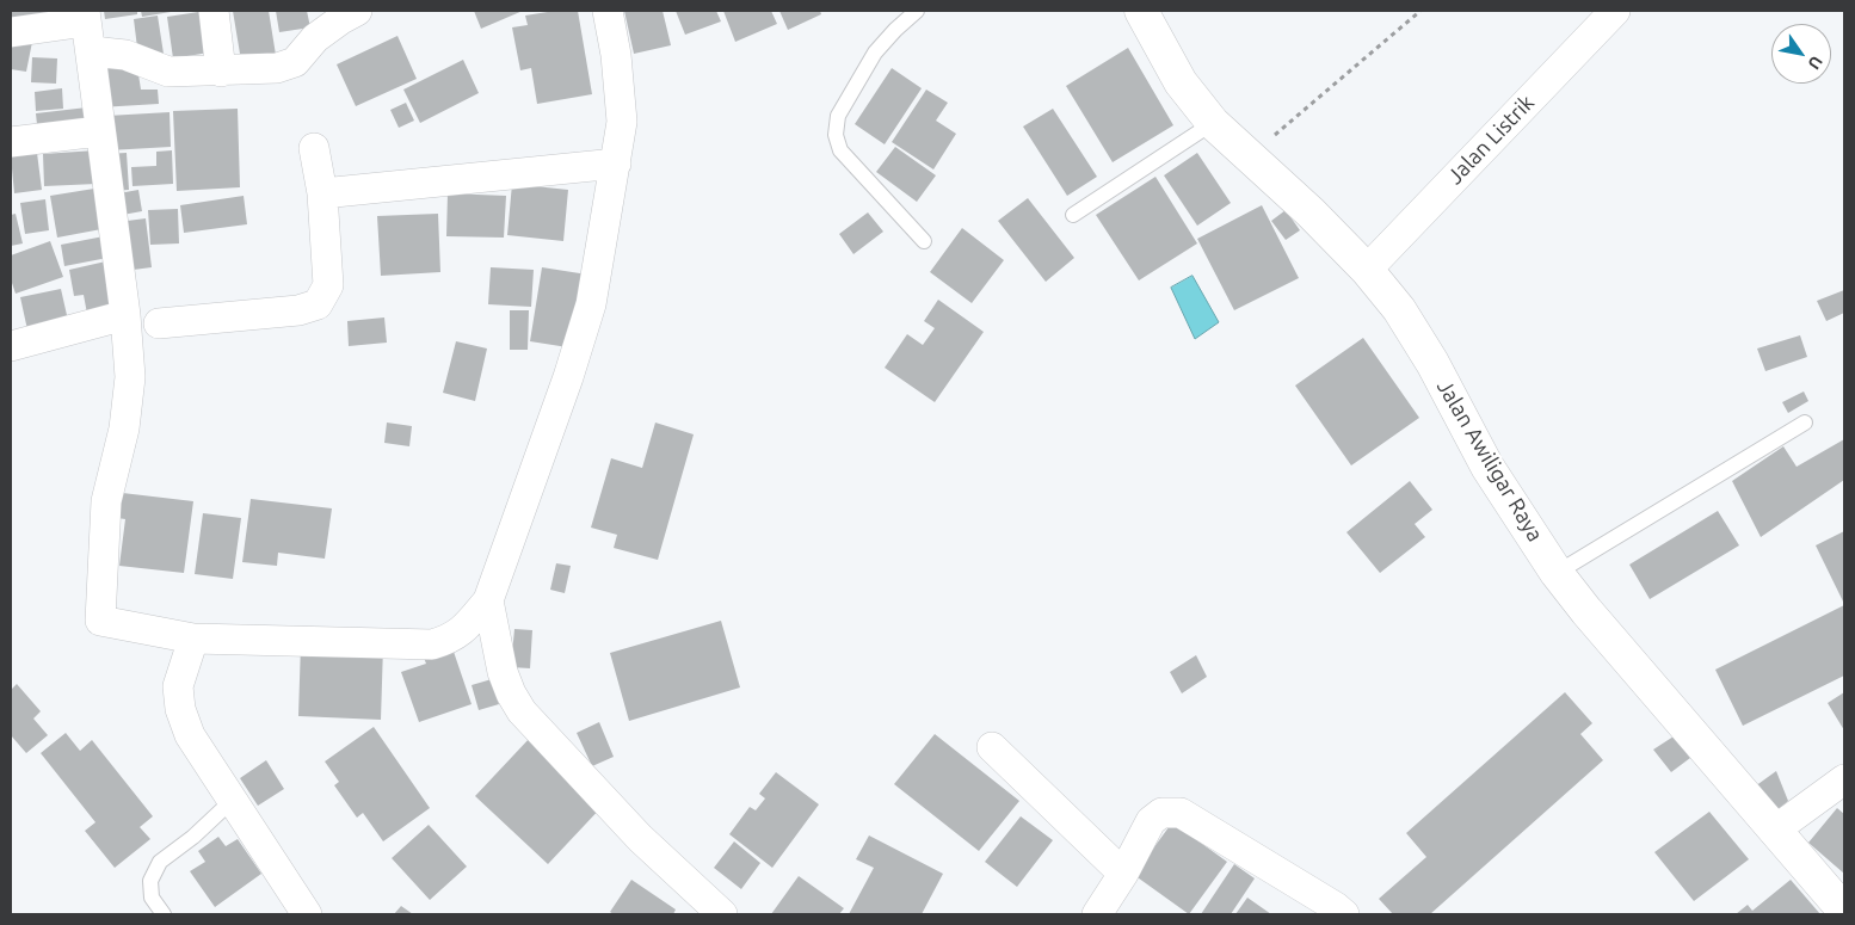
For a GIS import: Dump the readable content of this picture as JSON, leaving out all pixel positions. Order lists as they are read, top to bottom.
{
  "streets": {
    "street": ["Jalan Listrik", "Jalan Awiligar Raya"]
  },
  "crossings": [
    ["Jalan Listrik", "Jalan Awiligar Raya"]
  ],
  "north": "bottom right"
}
